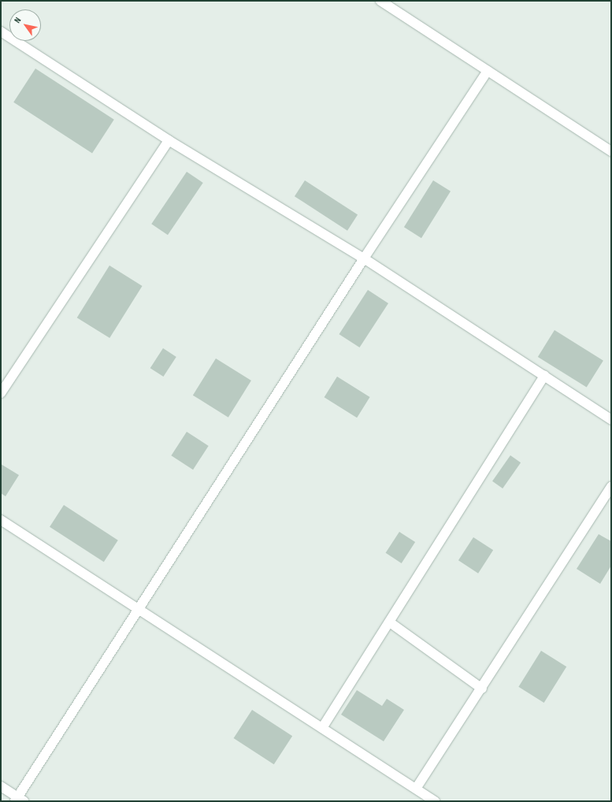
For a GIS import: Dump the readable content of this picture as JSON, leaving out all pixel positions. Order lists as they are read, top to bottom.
{
  "north": "top left"
}
